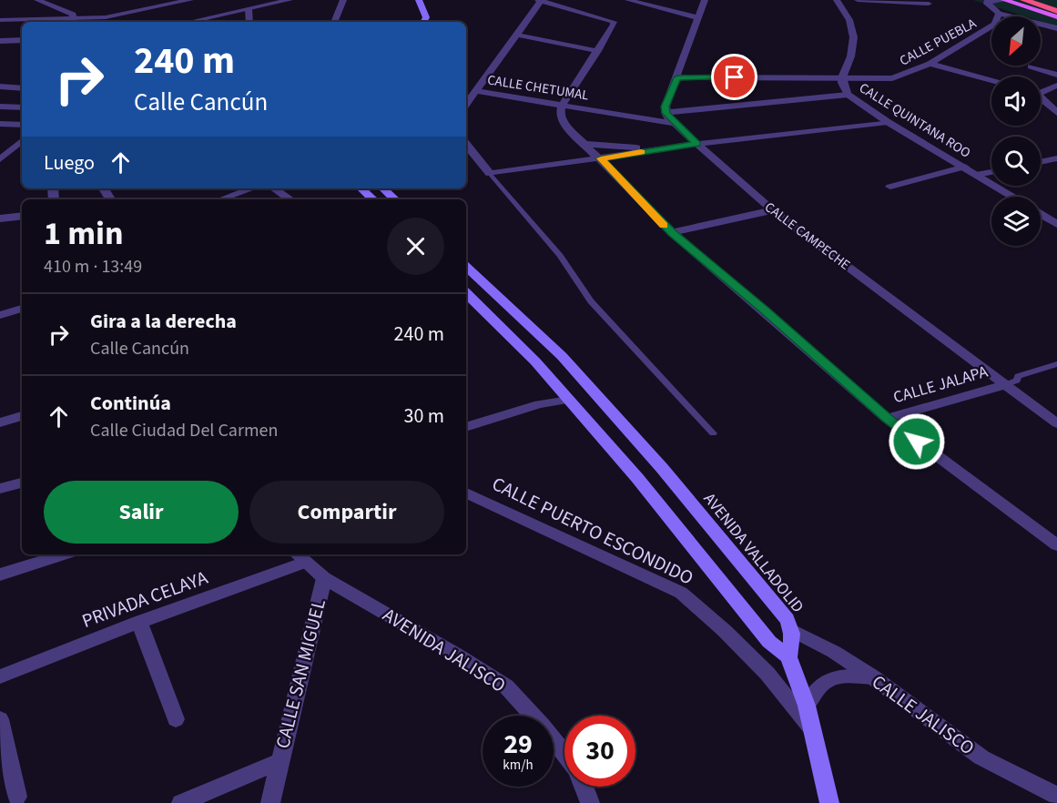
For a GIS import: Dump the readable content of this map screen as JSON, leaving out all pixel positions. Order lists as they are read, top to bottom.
{
  "streets": {
    "main road": ["AVENIDA VALLADOLID"],
    "street": [
      "CALLE PUEBLA",
      "CALLE CHETUMAL",
      "CALLE QUINTANA ROO",
      "CALLE CAMPECHE",
      "CALLE JALAPA",
      "CALLE PUERTO ESCONDIDO",
      "PRIVADA CELAYA",
      "AVENIDA JALISCO",
      "CALLE SAN MIGUEL",
      "CALLE JALISCO"
    ]
  },
  "crossings": [
    ["CALLE PUEBLA", "CALLE QUINTANA ROO"],
    ["CALLE CHETUMAL", "CALLE CAMPECHE"],
    ["CALLE CAMPECHE", "CALLE JALAPA"],
    ["AVENIDA VALLADOLID", "CALLE JALISCO"],
    ["PRIVADA CELAYA", "AVENIDA JALISCO"],
    ["AVENIDA JALISCO", "CALLE SAN MIGUEL"]
  ],
  "north": "bottom left",
  "page": {
    "turn": ["240 m", "Calle Cancún"],
    "then": "Luego",
    "heading": ["1 min", "410 m · 13:49"],
    "list": [
      {
        "name": "Gira a la derecha",
        "note": "Calle Cancún",
        "value": "240 m"
      },
      {
        "name": "Continúa",
        "note": "Calle Ciudad Del Carmen",
        "value": "30 m"
      }
    ],
    "buttons": ["Salir", "Compartir"],
    "speed": "29 km/h",
    "limit": "30"
  }
}
